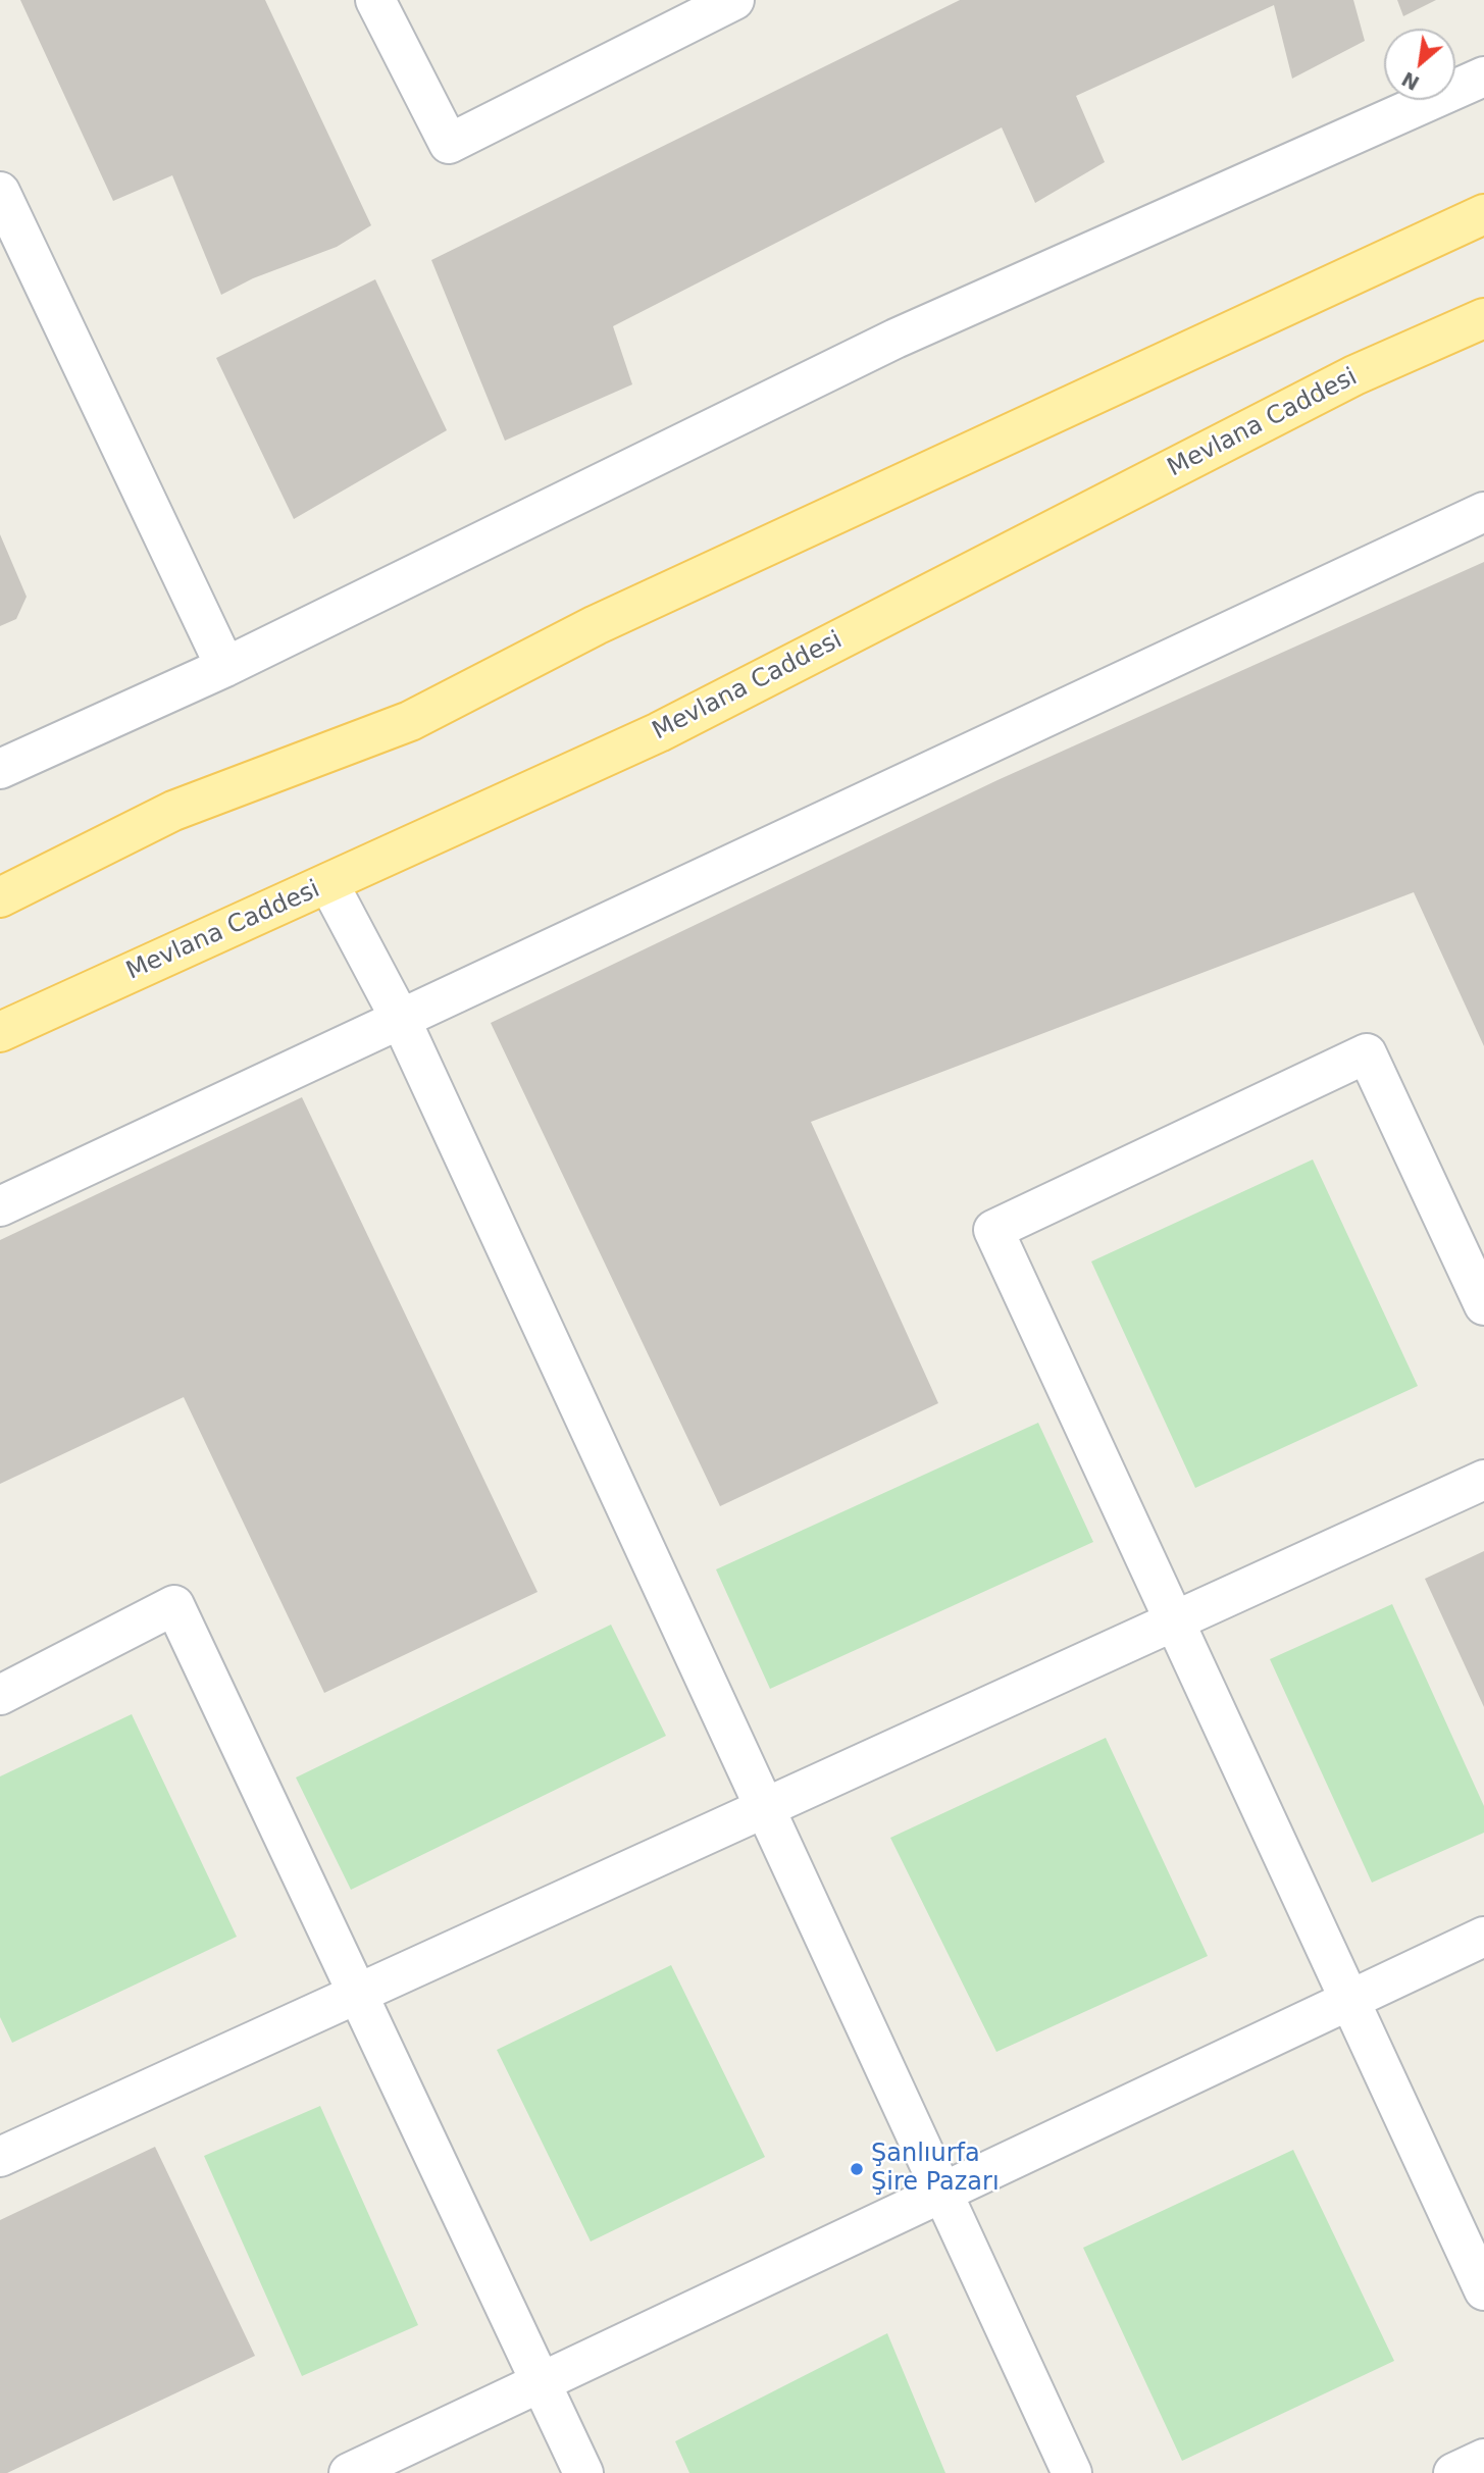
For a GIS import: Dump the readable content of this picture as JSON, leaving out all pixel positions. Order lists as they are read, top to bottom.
{
  "streets": {
    "main road": ["Mevlana Caddesi"]
  },
  "places": ["Şanlıurfa Şire Pazarı"],
  "north": "bottom left"
}
